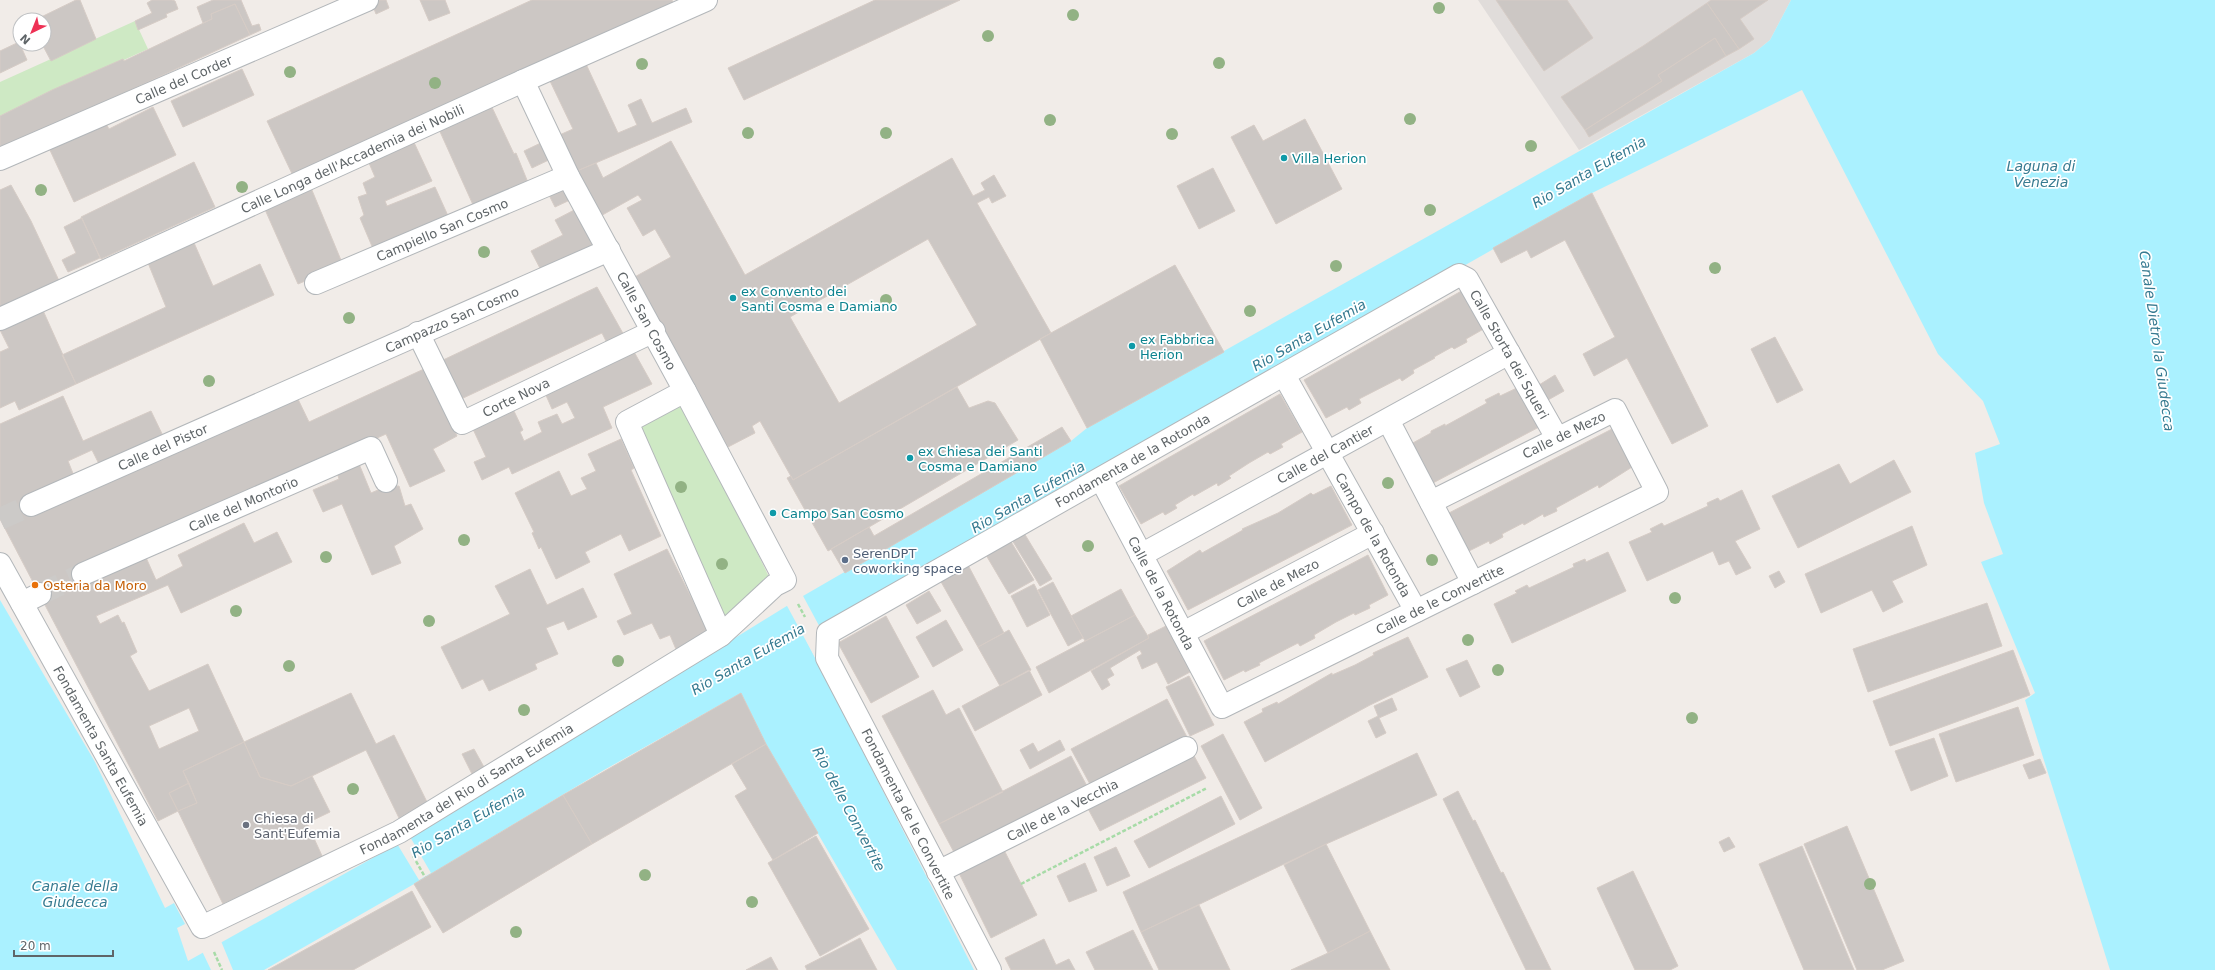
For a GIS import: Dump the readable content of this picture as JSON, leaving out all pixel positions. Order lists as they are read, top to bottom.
{
  "streets": {
    "street": [
      "Calle del Corder",
      "Calle Longa dell'Accademia dei Nobili",
      "Campiello San Cosmo",
      "Campazzo San Cosmo",
      "Calle San Cosmo",
      "Calle Storta dei Squeri",
      "Corte Nova",
      "Calle de Mezo",
      "Calle del Pistor",
      "Calle del Cantier",
      "Fondamenta de la Rotonda",
      "Calle del Montorio",
      "Campo de la Rotonda",
      "Calle de la Rotonda",
      "Calle de le Convertite",
      "Fondamenta Santa Eufemia",
      "Fondamenta del Rio di Santa Eufemia",
      "Calle de la Vecchia",
      "Fondamenta de le Convertite"
    ]
  },
  "crossings": [
    ["Calle Longa dell'Accademia dei Nobili", "Calle San Cosmo"],
    ["Campiello San Cosmo", "Calle San Cosmo"],
    ["Campazzo San Cosmo", "Calle San Cosmo"],
    ["Campazzo San Cosmo", "Corte Nova"],
    ["Campazzo San Cosmo", "Calle del Pistor"],
    ["Calle San Cosmo", "Corte Nova"],
    ["Calle Storta dei Squeri", "Calle de Mezo"],
    ["Calle Storta dei Squeri", "Calle del Cantier"],
    ["Calle Storta dei Squeri", "Fondamenta de la Rotonda"],
    ["Calle de Mezo", "Campo de la Rotonda"],
    ["Calle de Mezo", "Calle de la Rotonda"],
    ["Calle de Mezo", "Calle de le Convertite"],
    ["Calle del Cantier", "Campo de la Rotonda"],
    ["Calle del Cantier", "Calle de la Rotonda"],
    ["Fondamenta de la Rotonda", "Campo de la Rotonda"],
    ["Fondamenta de la Rotonda", "Calle de la Rotonda"],
    ["Fondamenta de la Rotonda", "Fondamenta de le Convertite"],
    ["Campo de la Rotonda", "Calle de le Convertite"],
    ["Calle de la Rotonda", "Calle de le Convertite"],
    ["Fondamenta Santa Eufemia", "Fondamenta del Rio di Santa Eufemia"],
    ["Calle de la Vecchia", "Fondamenta de le Convertite"]
  ],
  "water": [
    "Laguna di Venezia",
    "Rio Santa Eufemia",
    "Canale Dietro la Giudecca",
    "Rio delle Convertite",
    "Canale della Giudecca"
  ],
  "places": [
    "Villa Herion",
    "ex Convento dei Santi Cosma e Damiano",
    "ex Fabbrica Herion",
    "ex Chiesa dei Santi Cosma e Damiano",
    "Campo San Cosmo",
    "SerenDPT coworking space",
    "Osteria da Moro",
    "Chiesa di Sant'Eufemia"
  ],
  "scale_bar": "20 m",
  "north": "bottom left"
}
